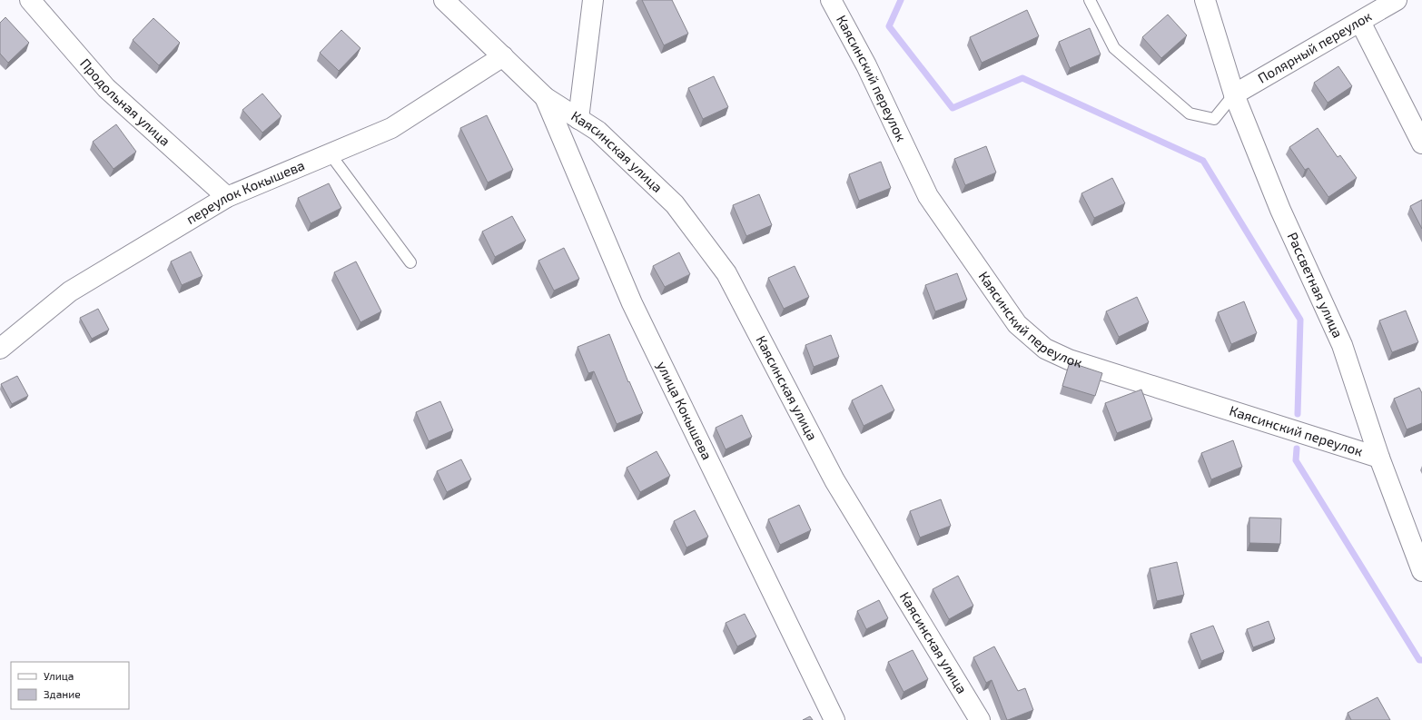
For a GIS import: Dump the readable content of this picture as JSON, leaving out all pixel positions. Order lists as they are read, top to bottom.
{
  "streets": {
    "street": [
      "Полярный переулок",
      "Каясинский переулок",
      "Продольная улица",
      "Каясинская улица",
      "переулок Кокышева",
      "Рассветная улица",
      "улица Кокышева"
    ]
  },
  "crossings": [
    ["Полярный переулок", "Рассветная улица"],
    ["Каясинский переулок", "Рассветная улица"],
    ["Продольная улица", "переулок Кокышева"],
    ["Каясинская улица", "улица Кокышева"]
  ],
  "legend": ["Улица", "Здание"]
}
